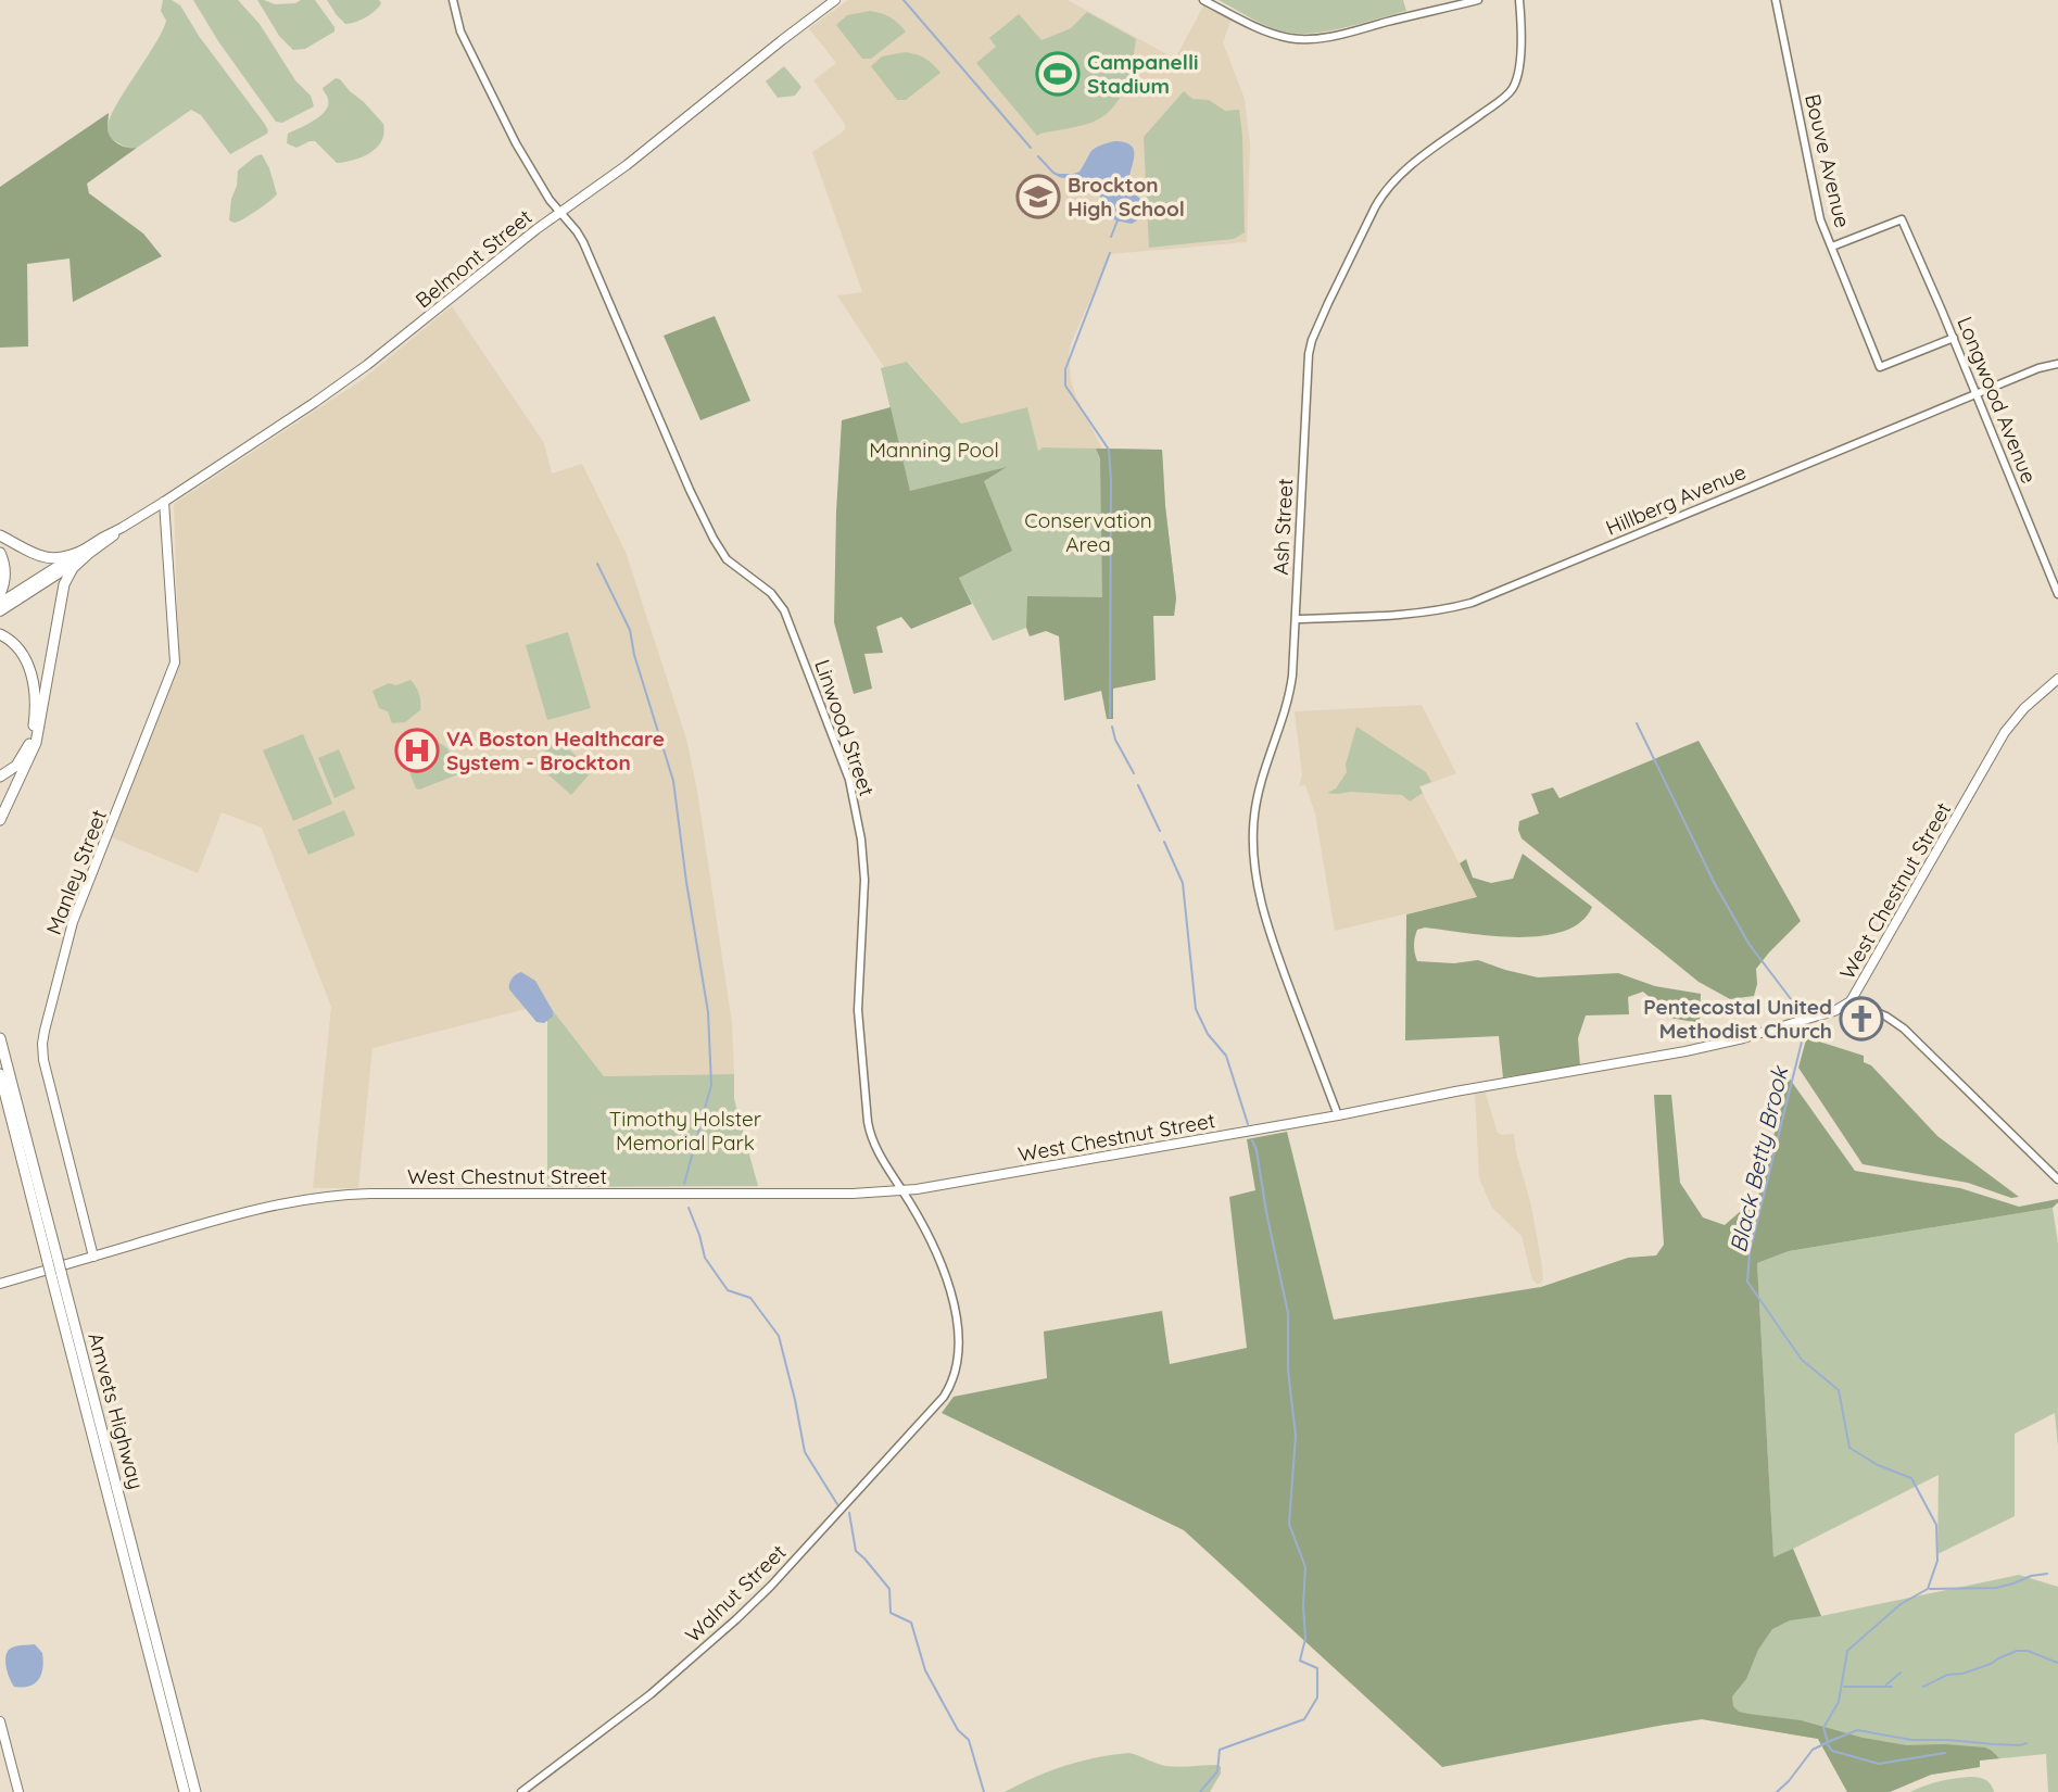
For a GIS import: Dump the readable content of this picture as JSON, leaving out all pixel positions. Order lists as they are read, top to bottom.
{
  "streets": {
    "highway": ["Amvets Highway"],
    "main road": ["Belmont Street", "Manley Street", "West Chestnut Street"],
    "street": [
      "Bouve Avenue",
      "Longwood Avenue",
      "Hillberg Avenue",
      "Ash Street",
      "Linwood Street",
      "Walnut Street"
    ]
  },
  "crossings": [
    ["Bouve Avenue", "Longwood Avenue"],
    ["Belmont Street", "Linwood Street"],
    ["Belmont Street", "Manley Street"],
    ["Longwood Avenue", "Hillberg Avenue"],
    ["Hillberg Avenue", "Ash Street"],
    ["Ash Street", "West Chestnut Street"],
    ["Linwood Street", "West Chestnut Street"],
    ["Linwood Street", "Walnut Street"],
    ["Manley Street", "West Chestnut Street"]
  ],
  "water": ["Black Betty Brook"],
  "parks": ["Manning Pool", "Conservation Area", "Timothy Holster Memorial Park"],
  "places": {
    "sports": ["Campanelli Stadium"],
    "school or university": ["Brockton High School"],
    "hospital": ["VA Boston Healthcare System - Brockton"],
    "church": ["Pentecostal United Methodist Church"]
  }
}
